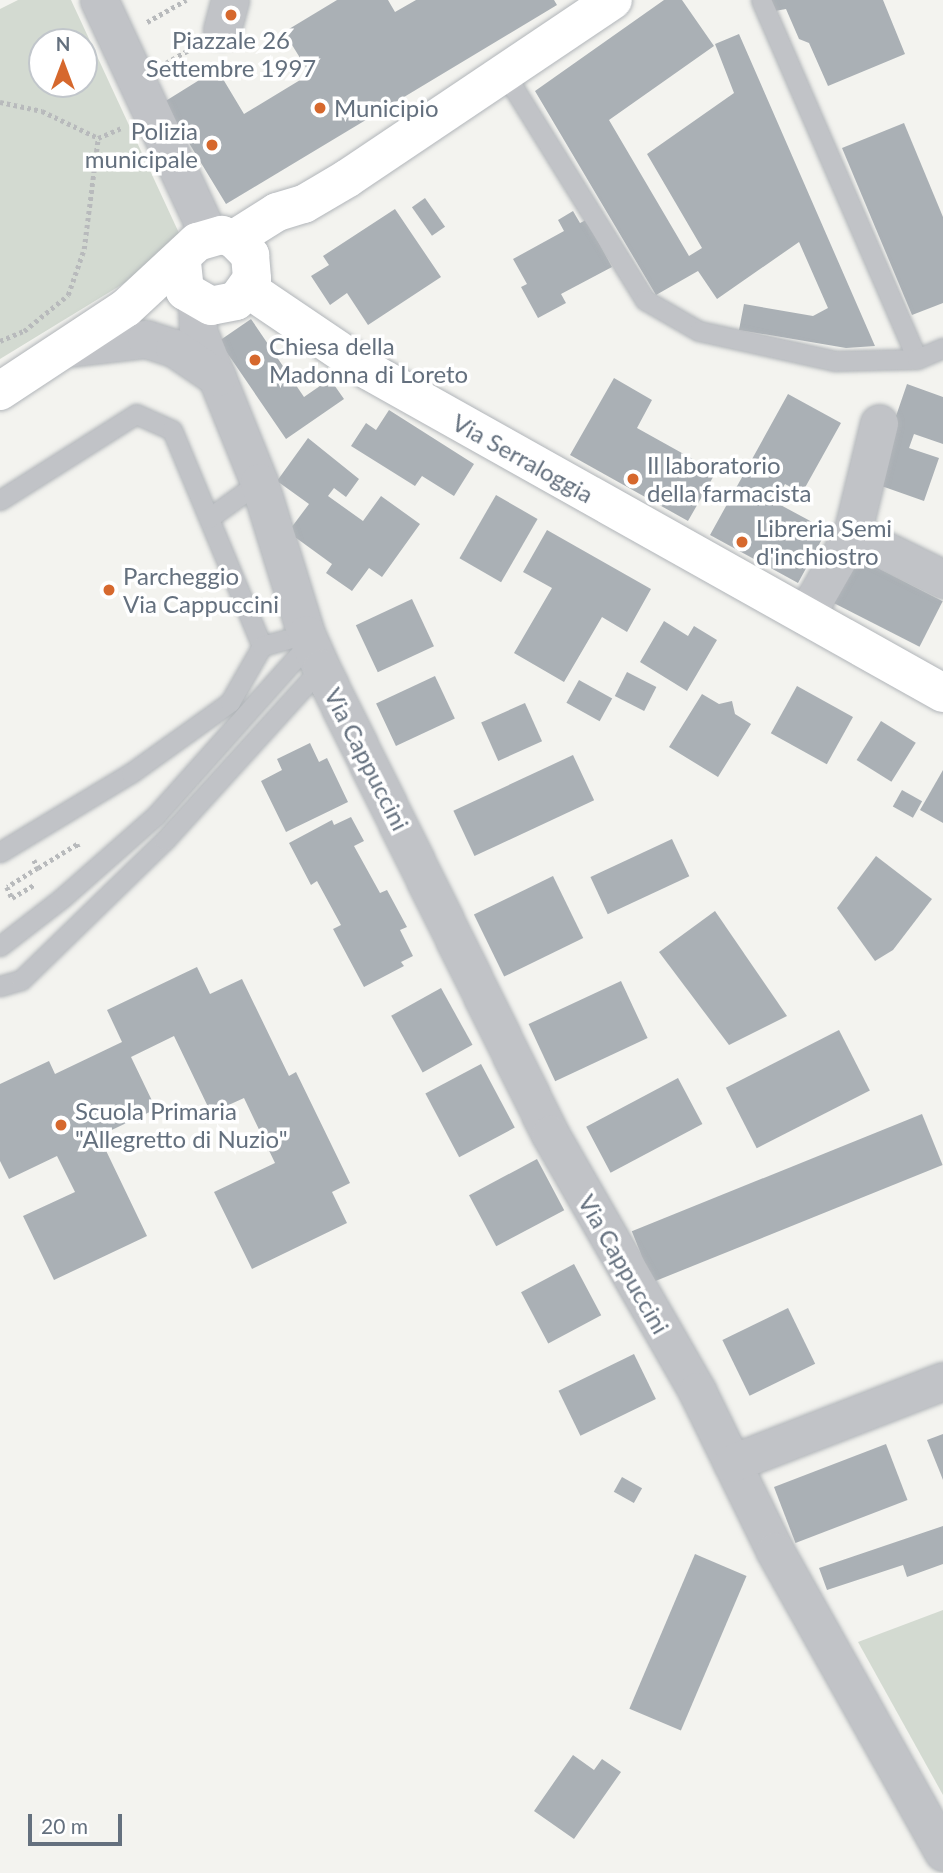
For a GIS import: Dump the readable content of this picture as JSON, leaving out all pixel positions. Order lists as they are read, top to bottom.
{
  "streets": {
    "main road": ["Via Serraloggia"],
    "street": ["Via Cappuccini"]
  },
  "crossings": [
    ["Via Serraloggia", "Via Cappuccini"]
  ],
  "places": [
    "Piazzale 26 Settembre 1997",
    "Municipio",
    "Polizia municipale",
    "Chiesa della Madonna di Loreto",
    "Il laboratorio della farmacista",
    "Libreria Semi d'inchiostro",
    "Parcheggio Via Cappuccini",
    "Scuola Primaria \"Allegretto di Nuzio\""
  ],
  "scale_bar": "20 m",
  "north": "top"
}
